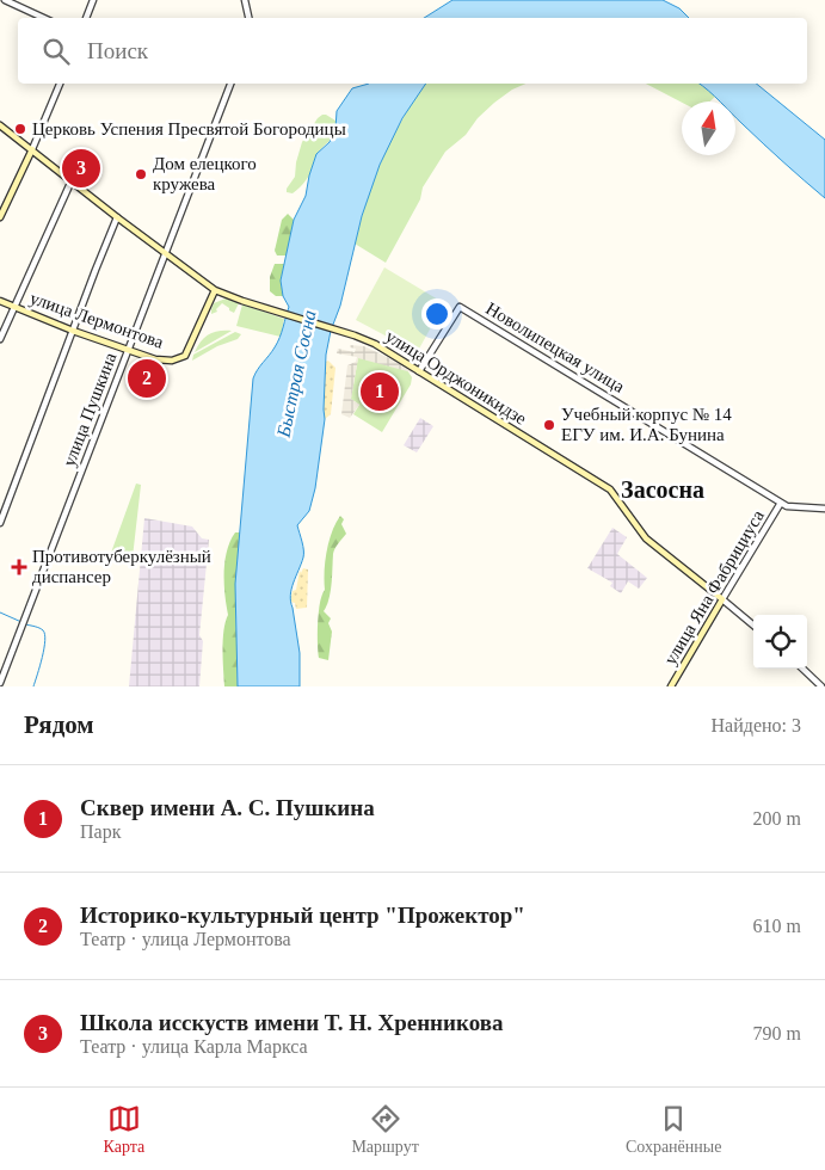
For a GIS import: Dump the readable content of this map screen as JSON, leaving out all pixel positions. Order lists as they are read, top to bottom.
{
  "streets": {
    "main road": ["улица Лермонтова", "улица Орджоникидзе", "улица Яна Фабрициуса"],
    "street": ["Новолипецкая улица", "улица Пушкина"]
  },
  "crossings": [
    ["улица Лермонтова", "улица Орджоникидзе"],
    ["улица Лермонтова", "улица Пушкина"],
    ["Новолипецкая улица", "улица Орджоникидзе"],
    ["Новолипецкая улица", "улица Яна Фабрициуса"],
    ["улица Орджоникидзе", "улица Пушкина"],
    ["улица Орджоникидзе", "улица Яна Фабрициуса"]
  ],
  "districts": ["Засосна"],
  "water": ["Быстрая Сосна"],
  "places": {
    "other": ["Церковь Успения Пресвятой Богородицы", "Дом елецкого кружева", "Учебный корпус № 14 ЕГУ им. И.А. Бунина"],
    "health": ["Противотуберкулёзный диспансер"]
  },
  "north": "top",
  "page": {
    "search": "Поиск",
    "pins": ["3", "2", "1"],
    "heading": ["Рядом", "Найдено: 3"],
    "list": [
      {
        "mark": "1",
        "name": "Сквер имени А. С. Пушкина",
        "note": "Парк",
        "value": "200 m"
      },
      {
        "mark": "2",
        "name": "Историко-культурный центр \"Прожектор\"",
        "note": "Театр · улица Лермонтова",
        "value": "610 m"
      },
      {
        "mark": "3",
        "name": "Школа исскуств имени Т. Н. Хренникова",
        "note": "Театр · улица Карла Маркса",
        "value": "790 m"
      }
    ],
    "nav": ["Карта", "Маршрут", "Сохранённые"]
  }
}
